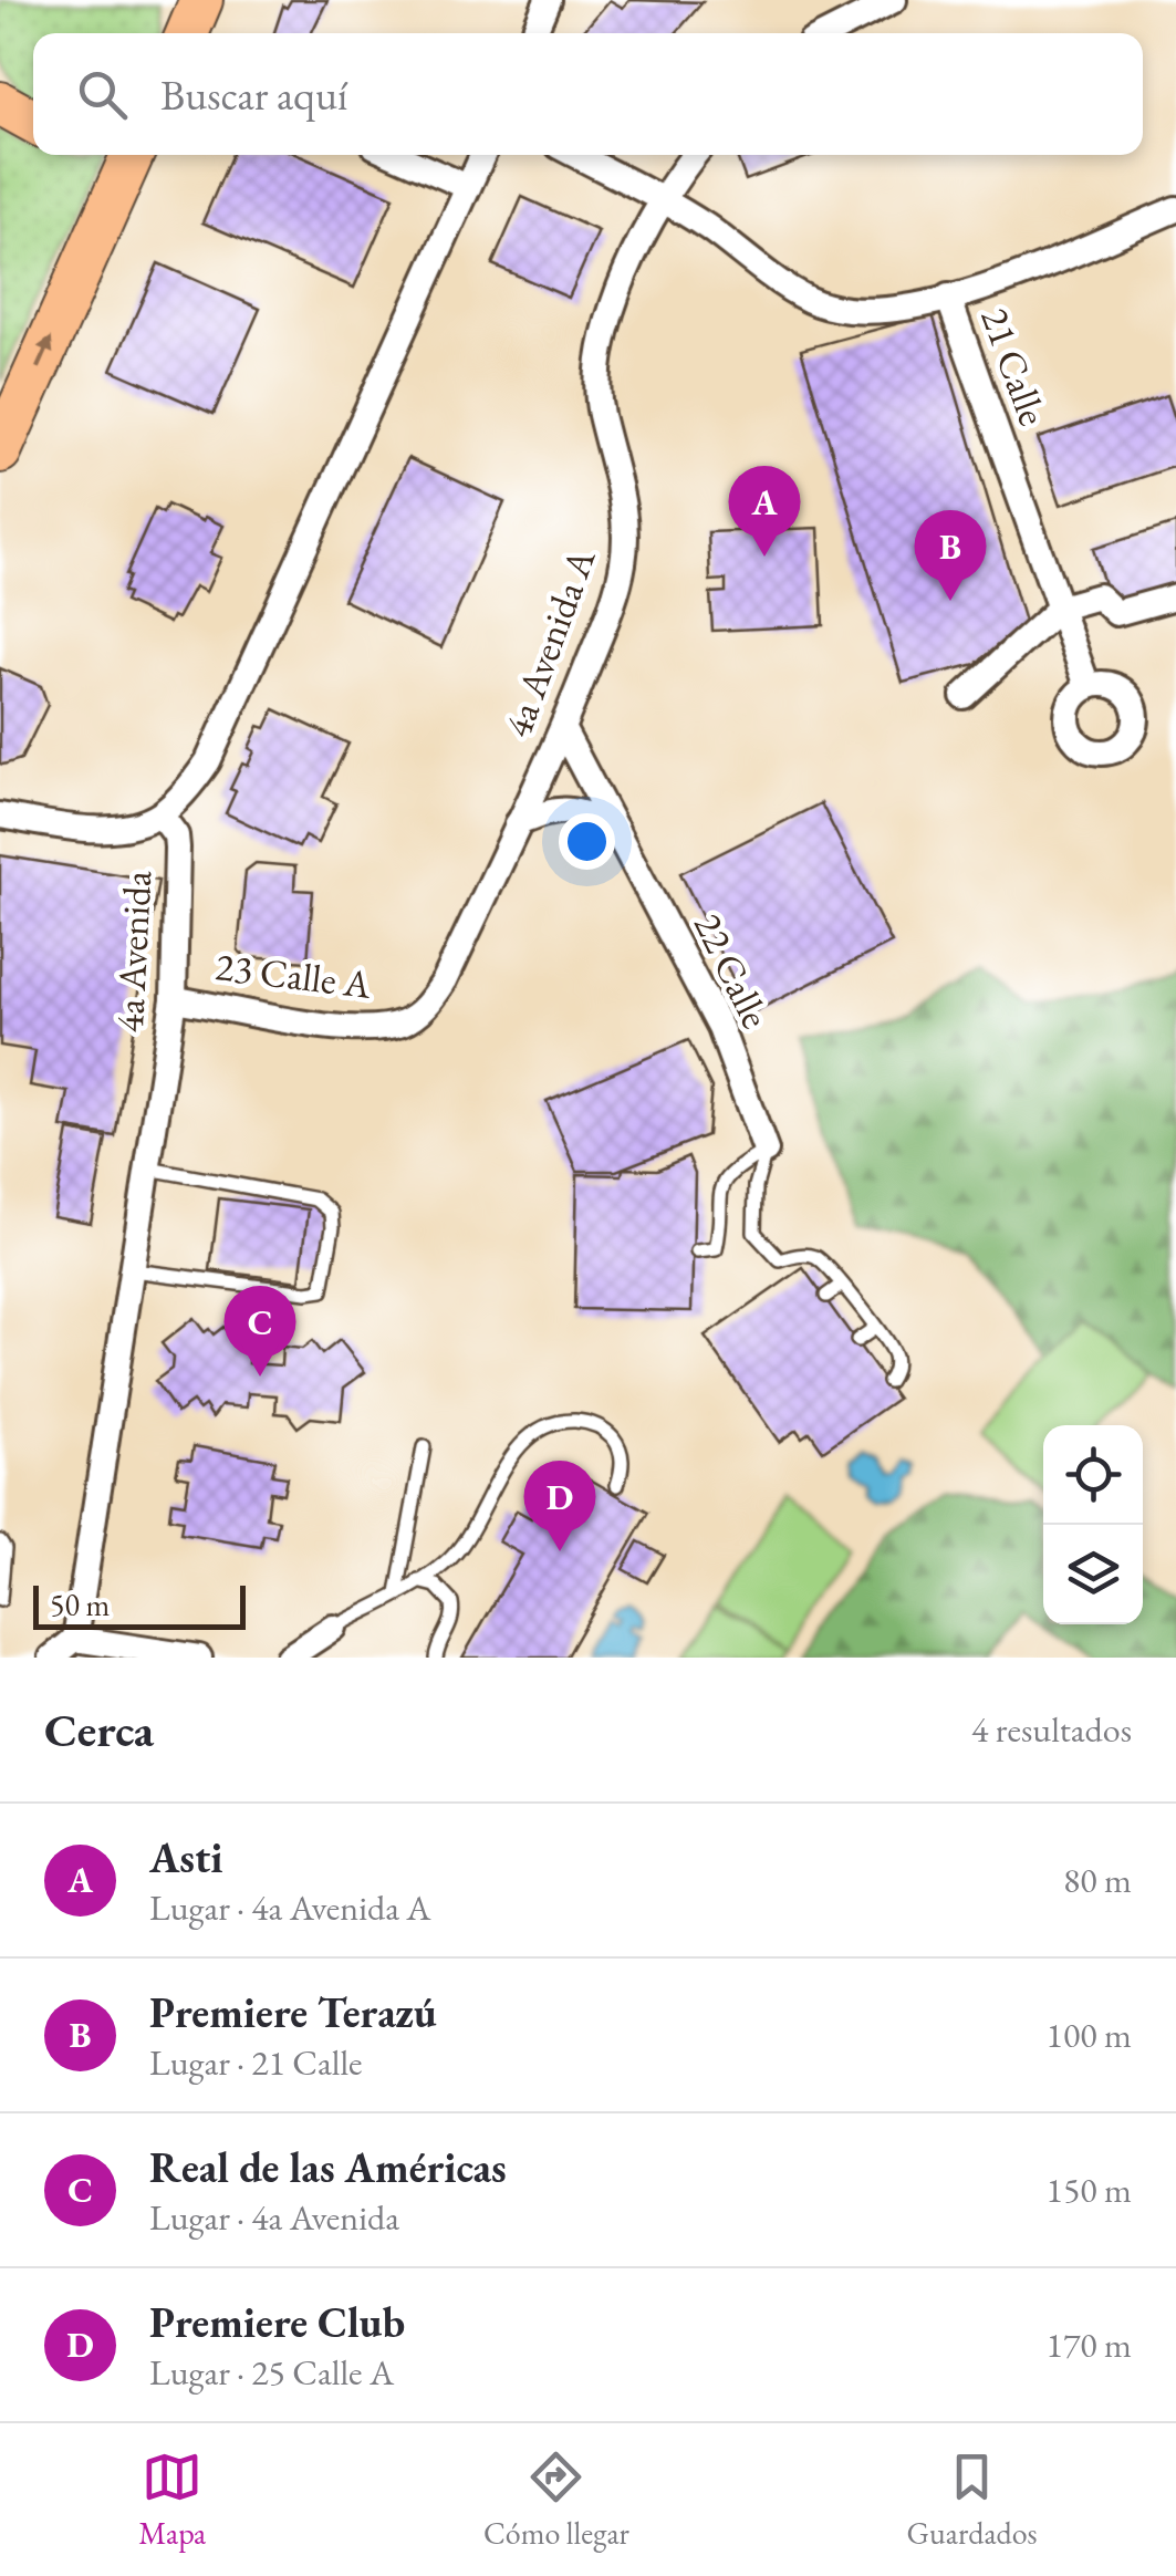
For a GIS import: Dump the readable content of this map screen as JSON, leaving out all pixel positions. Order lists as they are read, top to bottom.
{
  "streets": {
    "street": [
      "21 Calle",
      "4a Avenida A",
      "4a Avenida",
      "22 Calle",
      "23 Calle A"
    ]
  },
  "crossings": [
    ["21 Calle", "4a Avenida A"],
    ["4a Avenida A", "22 Calle"],
    ["4a Avenida A", "23 Calle A"],
    ["4a Avenida", "23 Calle A"]
  ],
  "scale_bar": "50 m",
  "page": {
    "search": "Buscar aquí",
    "pins": [
      "A",
      "B",
      "C",
      "D"
    ],
    "scale": "50 m",
    "heading": ["Cerca", "4 resultados"],
    "list": [
      {
        "mark": "A",
        "name": "Asti",
        "note": "Lugar · 4a Avenida A",
        "value": "80 m"
      },
      {
        "mark": "B",
        "name": "Premiere Terazú",
        "note": "Lugar · 21 Calle",
        "value": "100 m"
      },
      {
        "mark": "C",
        "name": "Real de las Américas",
        "note": "Lugar · 4a Avenida",
        "value": "150 m"
      },
      {
        "mark": "D",
        "name": "Premiere Club",
        "note": "Lugar · 25 Calle A",
        "value": "170 m"
      }
    ],
    "nav": ["Mapa", "Cómo llegar", "Guardados"]
  }
}
